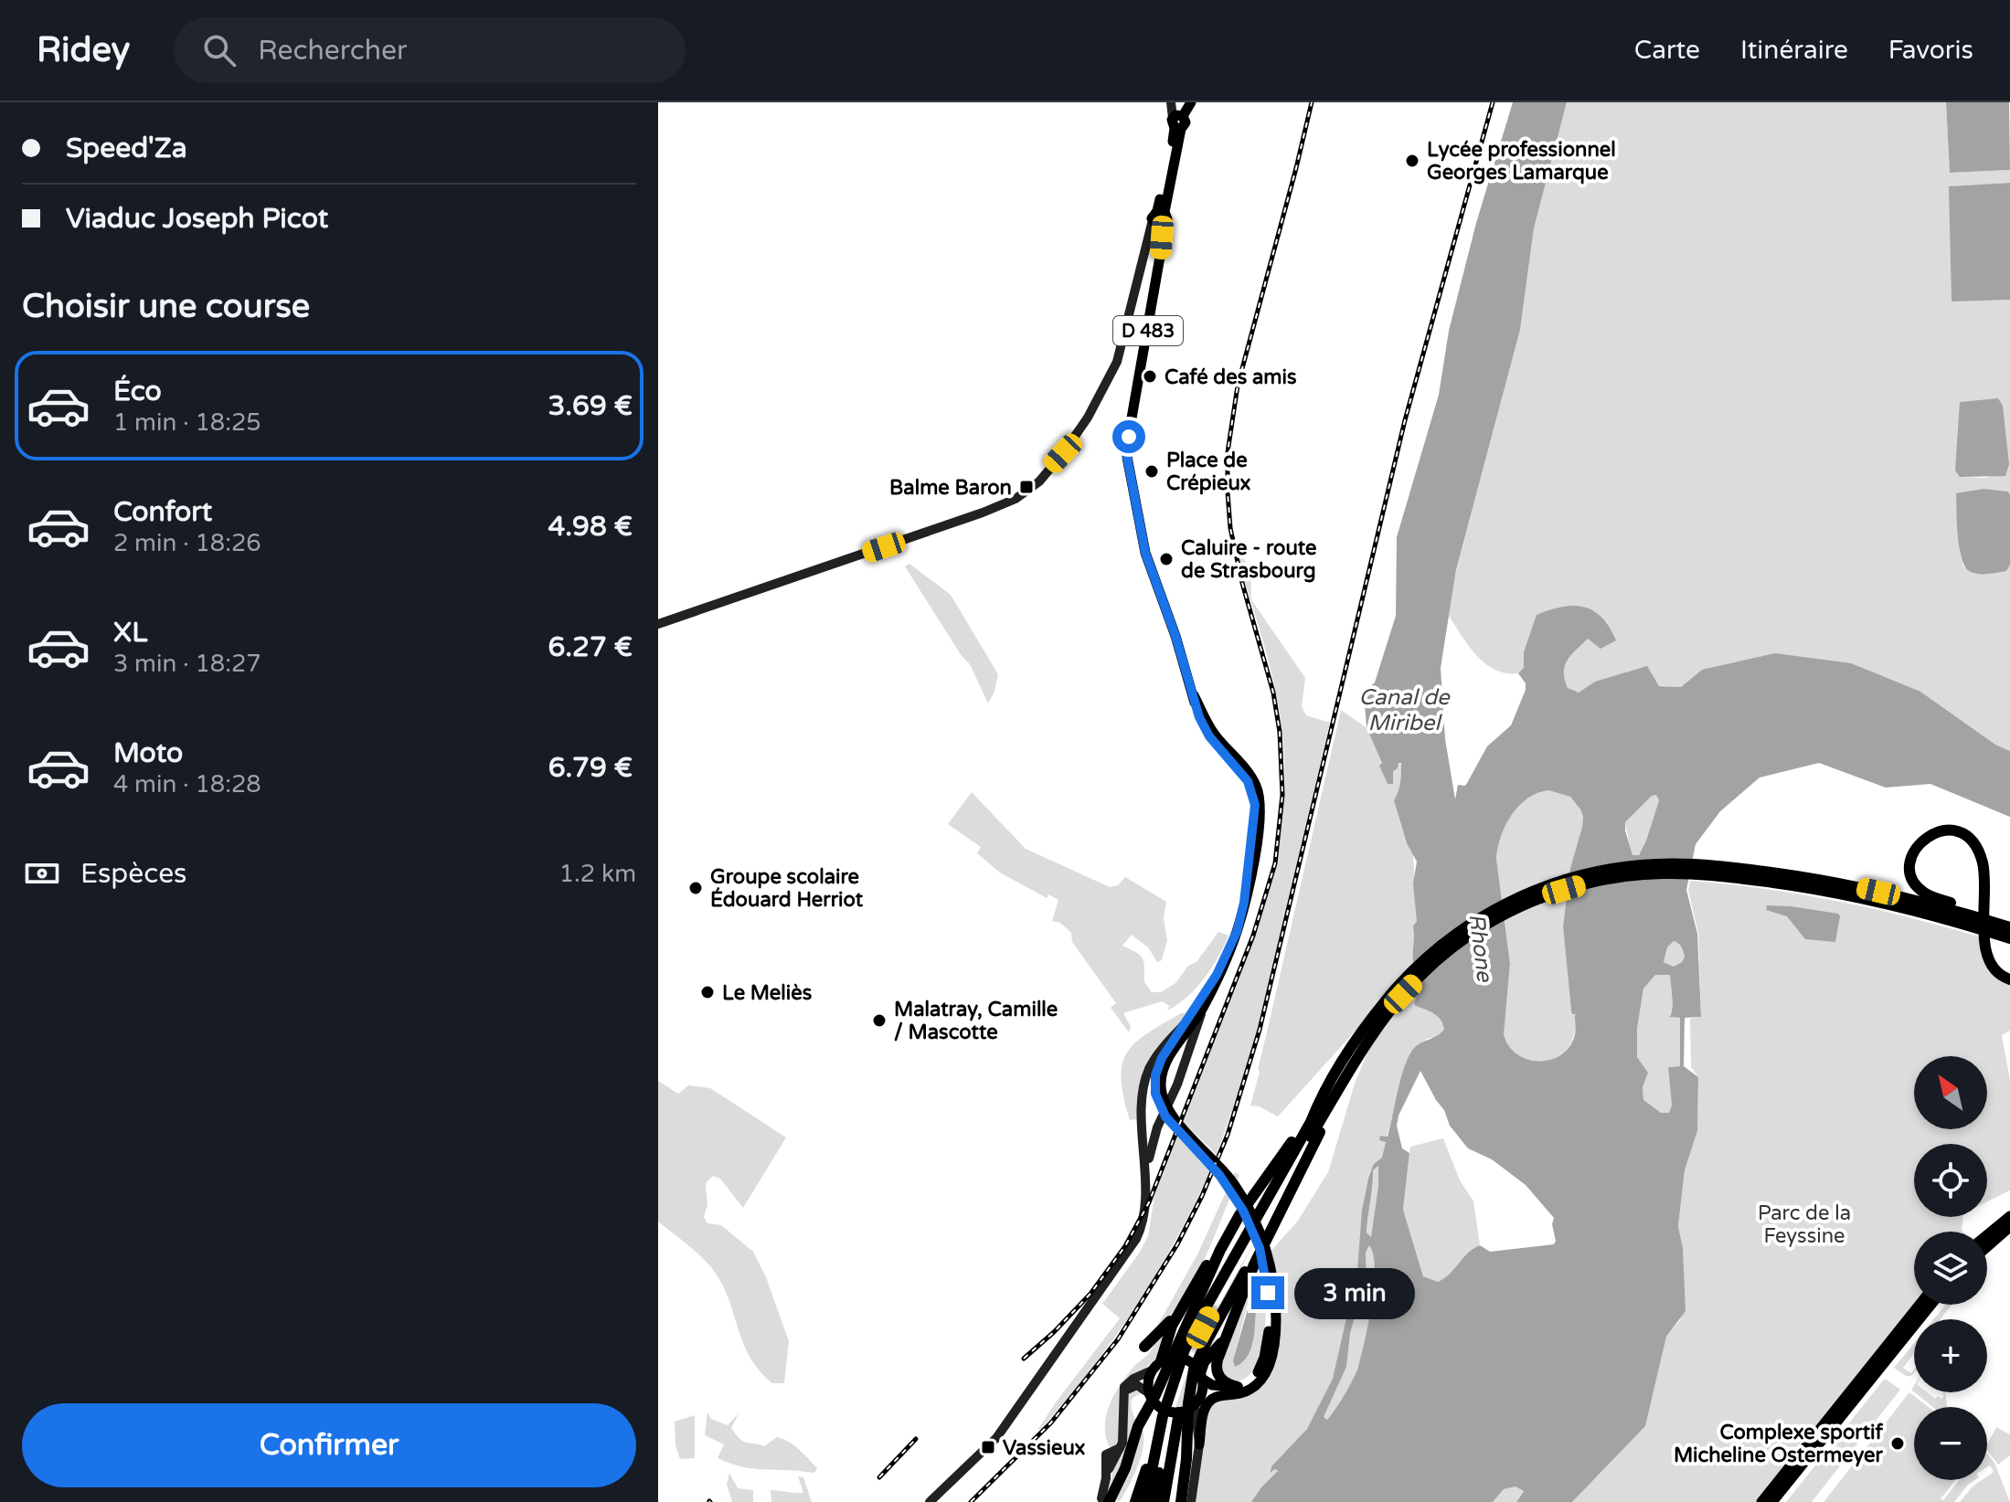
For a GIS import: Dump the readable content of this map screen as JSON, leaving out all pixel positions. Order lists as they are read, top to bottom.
{
  "streets": {
    "main road": ["D 483"]
  },
  "water": ["Canal de Miribel", "Rhone"],
  "parks": ["Parc de la Feyssine"],
  "places": {
    "other": [
      "Lycée professionnel Georges Lamarque",
      "Café des amis",
      "Place de Crépieux",
      "Caluire - route de Strasbourg",
      "Groupe scolaire Édouard Herriot",
      "Le Meliès",
      "Malatray, Camille / Mascotte",
      "Complexe sportif Micheline Ostermeyer"
    ],
    "transit": ["Balme Baron", "Vassieux"]
  },
  "north": "top left",
  "page": {
    "header": "Ridey",
    "search": "Rechercher",
    "nav": ["Carte", "Itinéraire", "Favoris"],
    "banner": ["Speed'Za", "Viaduc Joseph Picot"],
    "heading": "Choisir une course",
    "list": [
      {
        "name": "Éco",
        "note": "1 min · 18:25",
        "value": "3.69 €"
      },
      {
        "name": "Confort",
        "note": "2 min · 18:26",
        "value": "4.98 €"
      },
      {
        "name": "XL",
        "note": "3 min · 18:27",
        "value": "6.27 €"
      },
      {
        "name": "Moto",
        "note": "4 min · 18:28",
        "value": "6.79 €"
      }
    ],
    "pay": ["Espèces", "1.2 km"],
    "map_buttons": ["+", "−"],
    "bubble": "3 min",
    "buttons": "Confirmer"
  }
}
